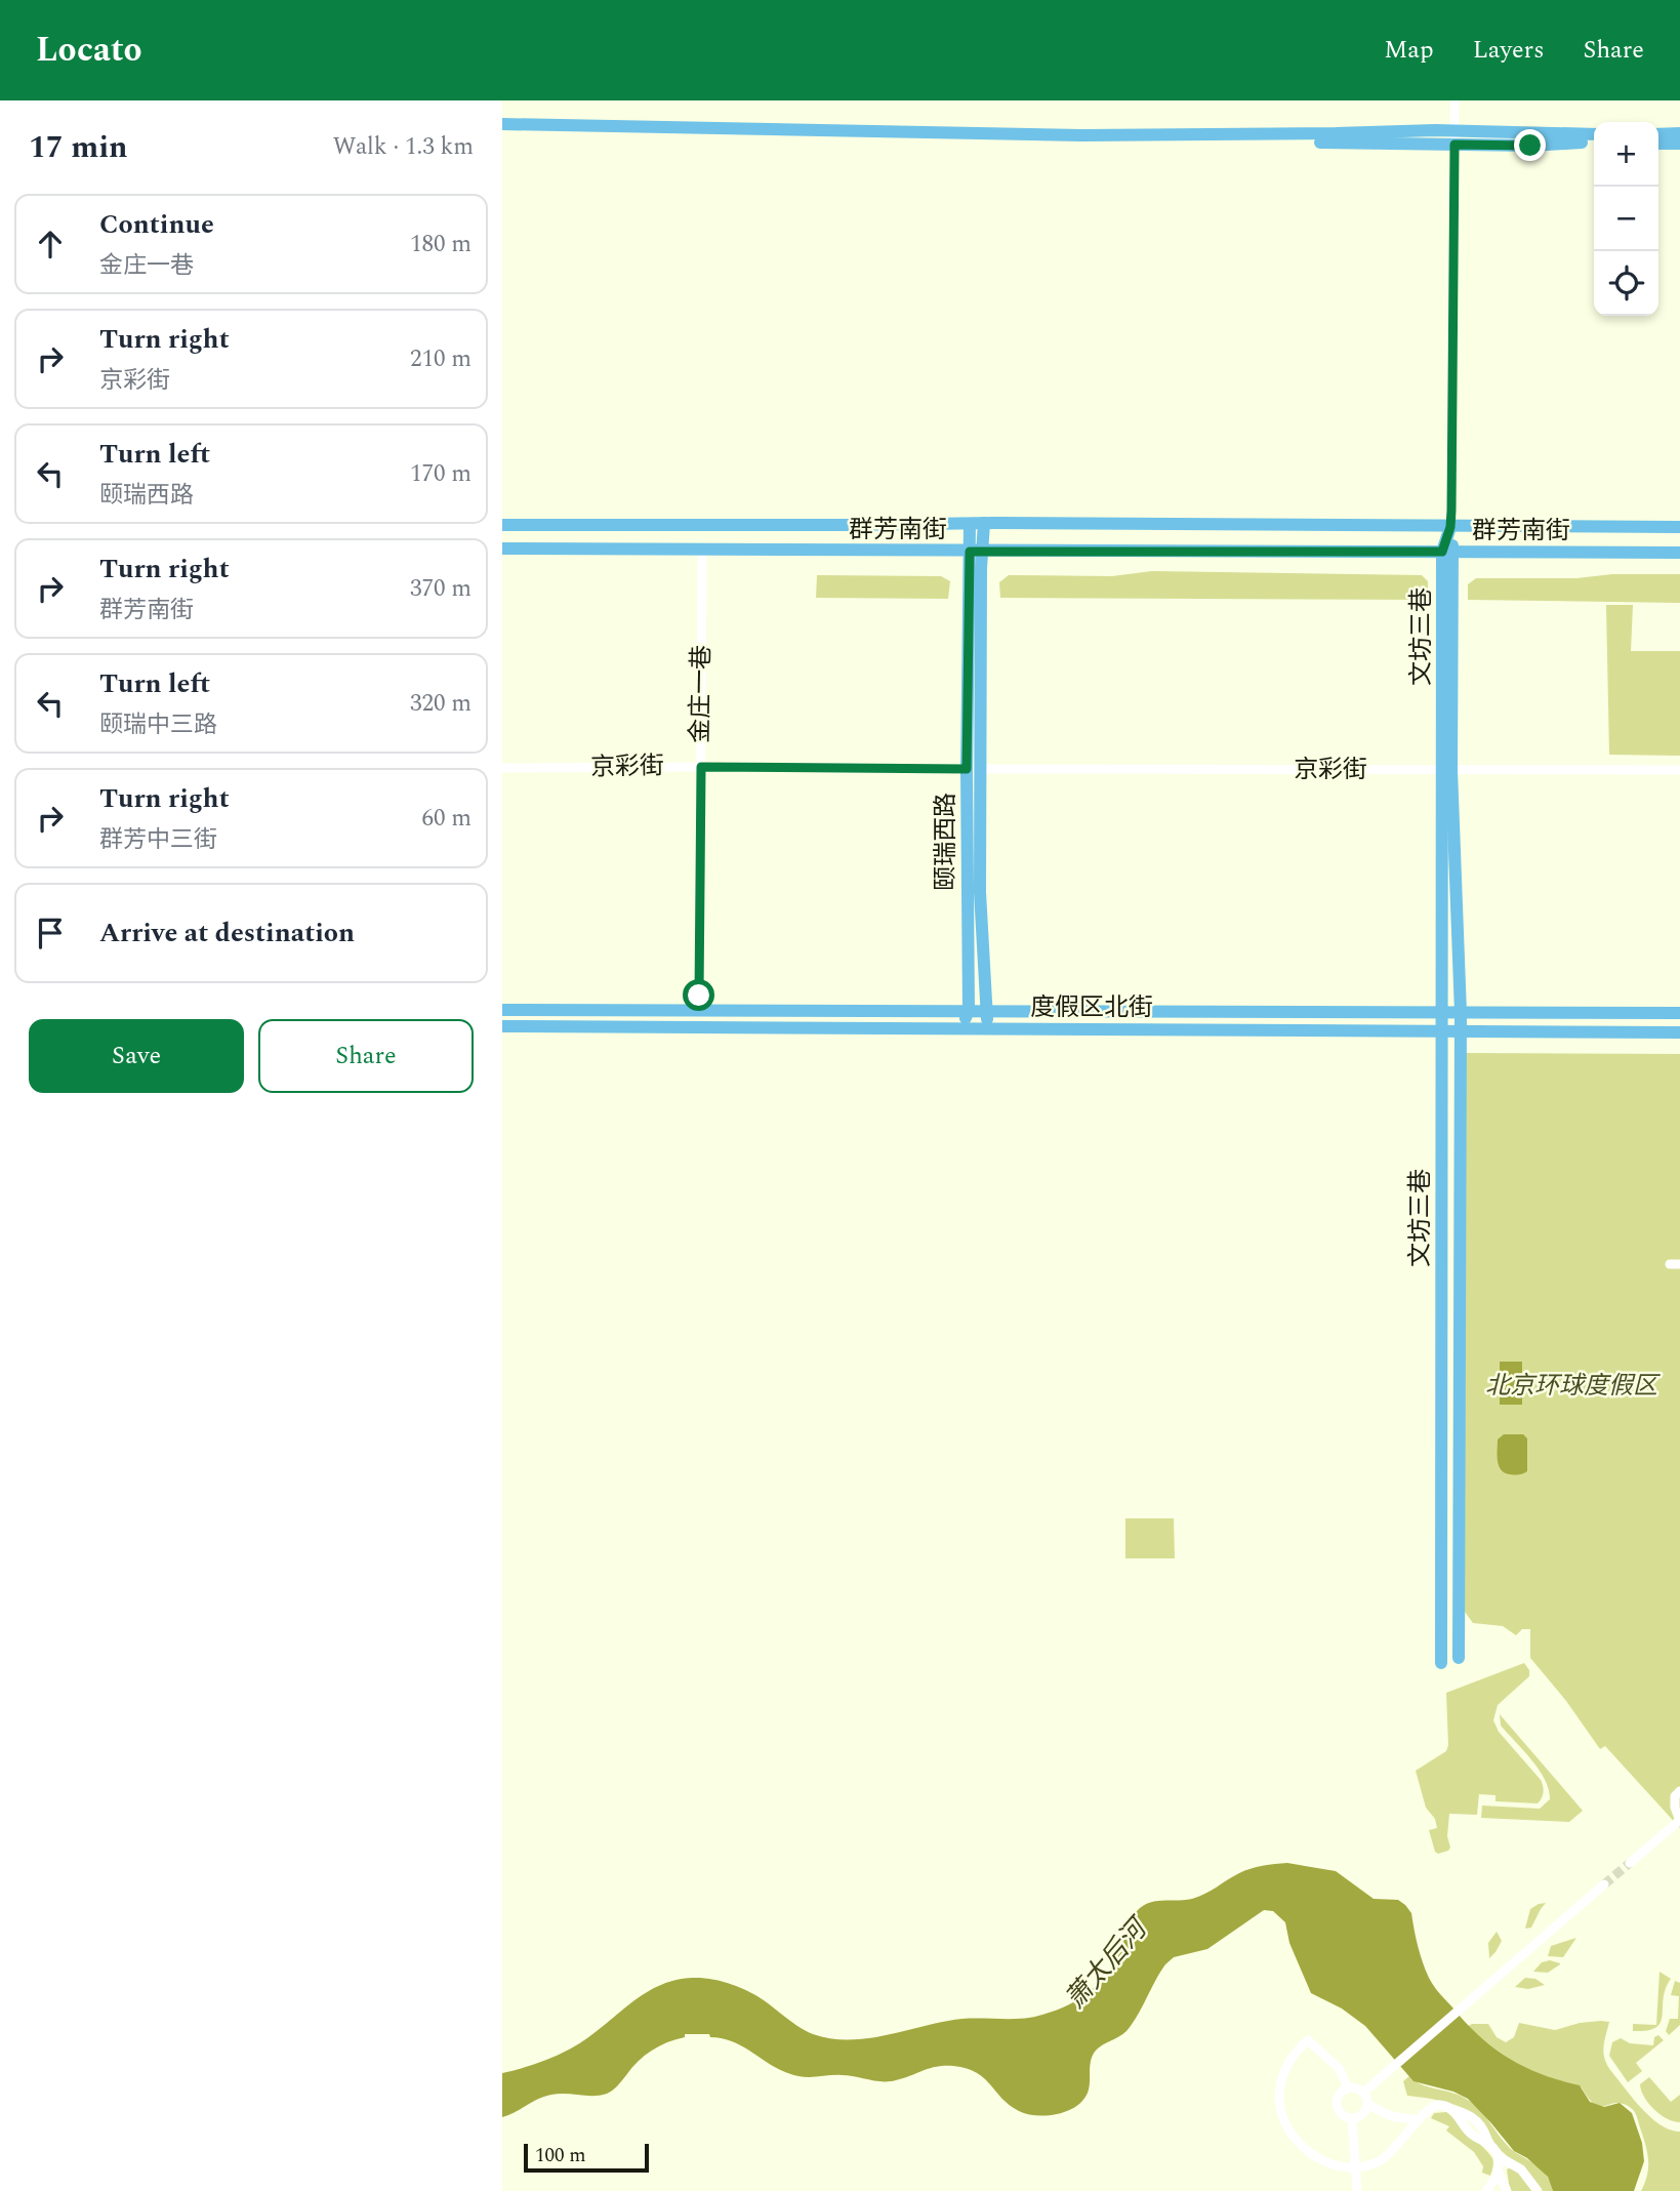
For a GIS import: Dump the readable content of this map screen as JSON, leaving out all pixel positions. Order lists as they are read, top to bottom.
{
  "streets": {
    "main road": [
      "群芳南街",
      "文坊三巷",
      "颐瑞西路",
      "度假区北街"
    ],
    "street": ["金庄一巷", "京彩街"]
  },
  "crossings": [
    ["群芳南街", "文坊三巷"],
    ["群芳南街", "金庄一巷"],
    ["群芳南街", "颐瑞西路"],
    ["文坊三巷", "京彩街"],
    ["文坊三巷", "度假区北街"],
    ["金庄一巷", "京彩街"],
    ["金庄一巷", "度假区北街"],
    ["京彩街", "颐瑞西路"],
    ["颐瑞西路", "度假区北街"]
  ],
  "water": ["萧太后河"],
  "parks": ["北京环球度假区"],
  "scale_bar": "100 m",
  "page": {
    "header": "Locato",
    "nav": ["Map", "Layers", "Share"],
    "heading": ["17 min", "Walk · 1.3 km"],
    "map_buttons": ["+", "−"],
    "list": [
      ["Continue", "金庄一巷", "180 m"],
      ["Turn right", "京彩街", "210 m"],
      ["Turn left", "颐瑞西路", "170 m"],
      ["Turn right", "群芳南街", "370 m"],
      ["Turn left", "颐瑞中三路", "320 m"],
      ["Turn right", "群芳中三街", "60 m"],
      "Arrive at destination"
    ],
    "buttons": ["Save", "Share"],
    "scale": "100 m"
  }
}
